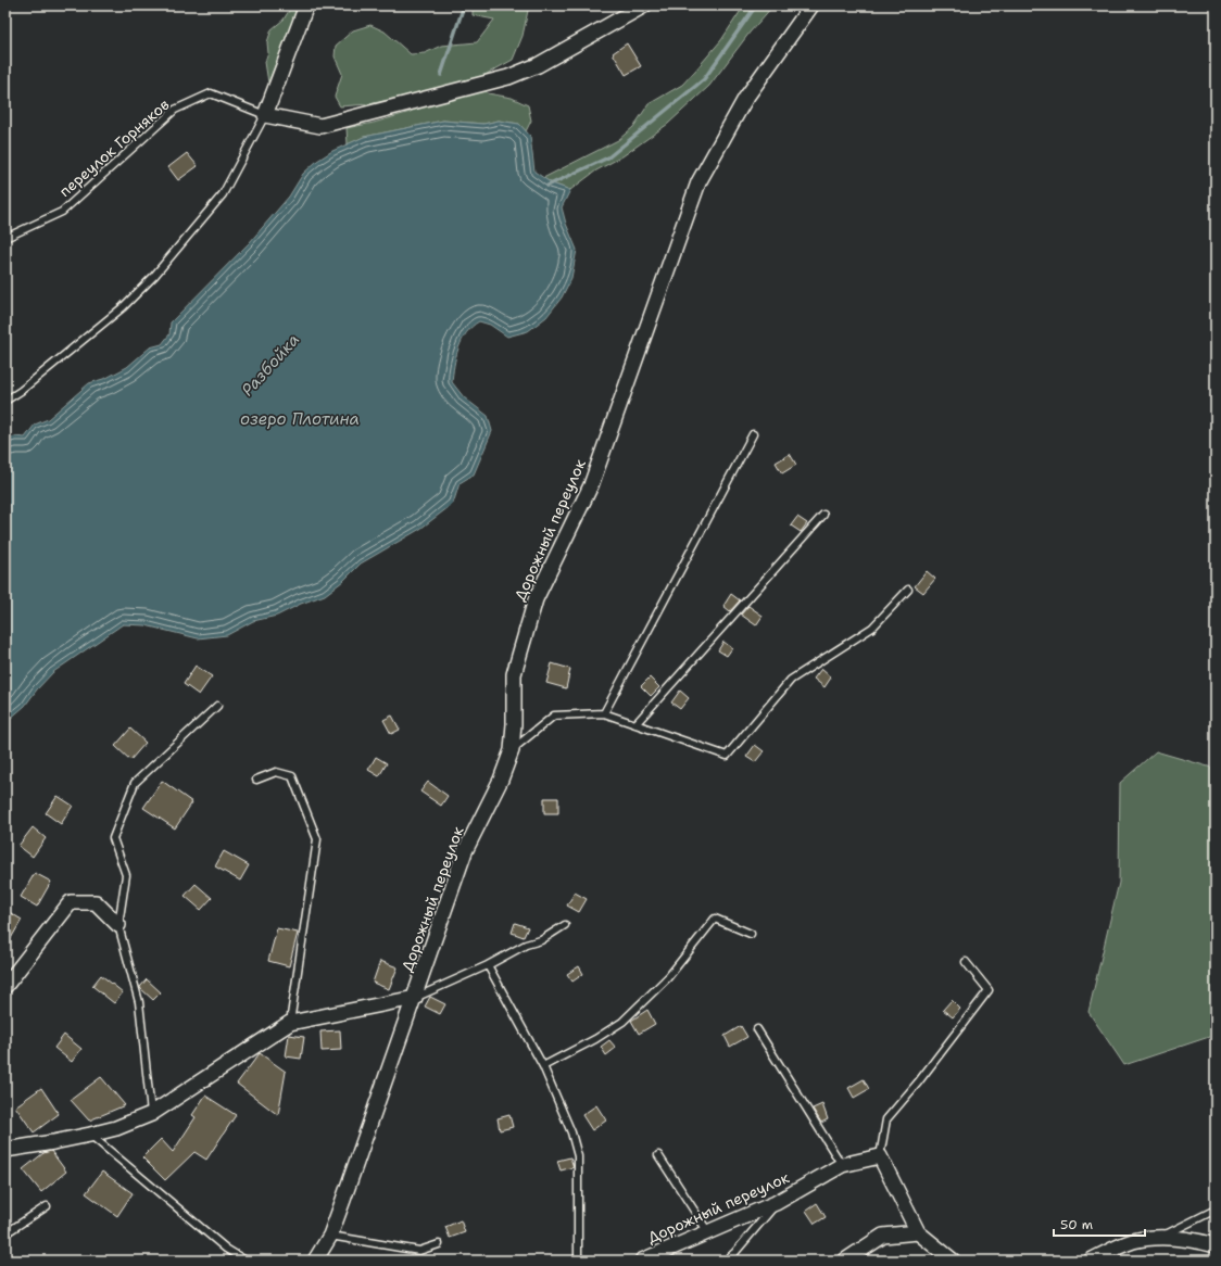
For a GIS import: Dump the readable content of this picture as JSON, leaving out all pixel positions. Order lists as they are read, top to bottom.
{
  "streets": {
    "street": ["Дорожный переулок"],
    "lane": ["переулок Горняков"]
  },
  "water": ["Разбойка", "озеро Плотина"],
  "scale_bar": "50 m"
}
